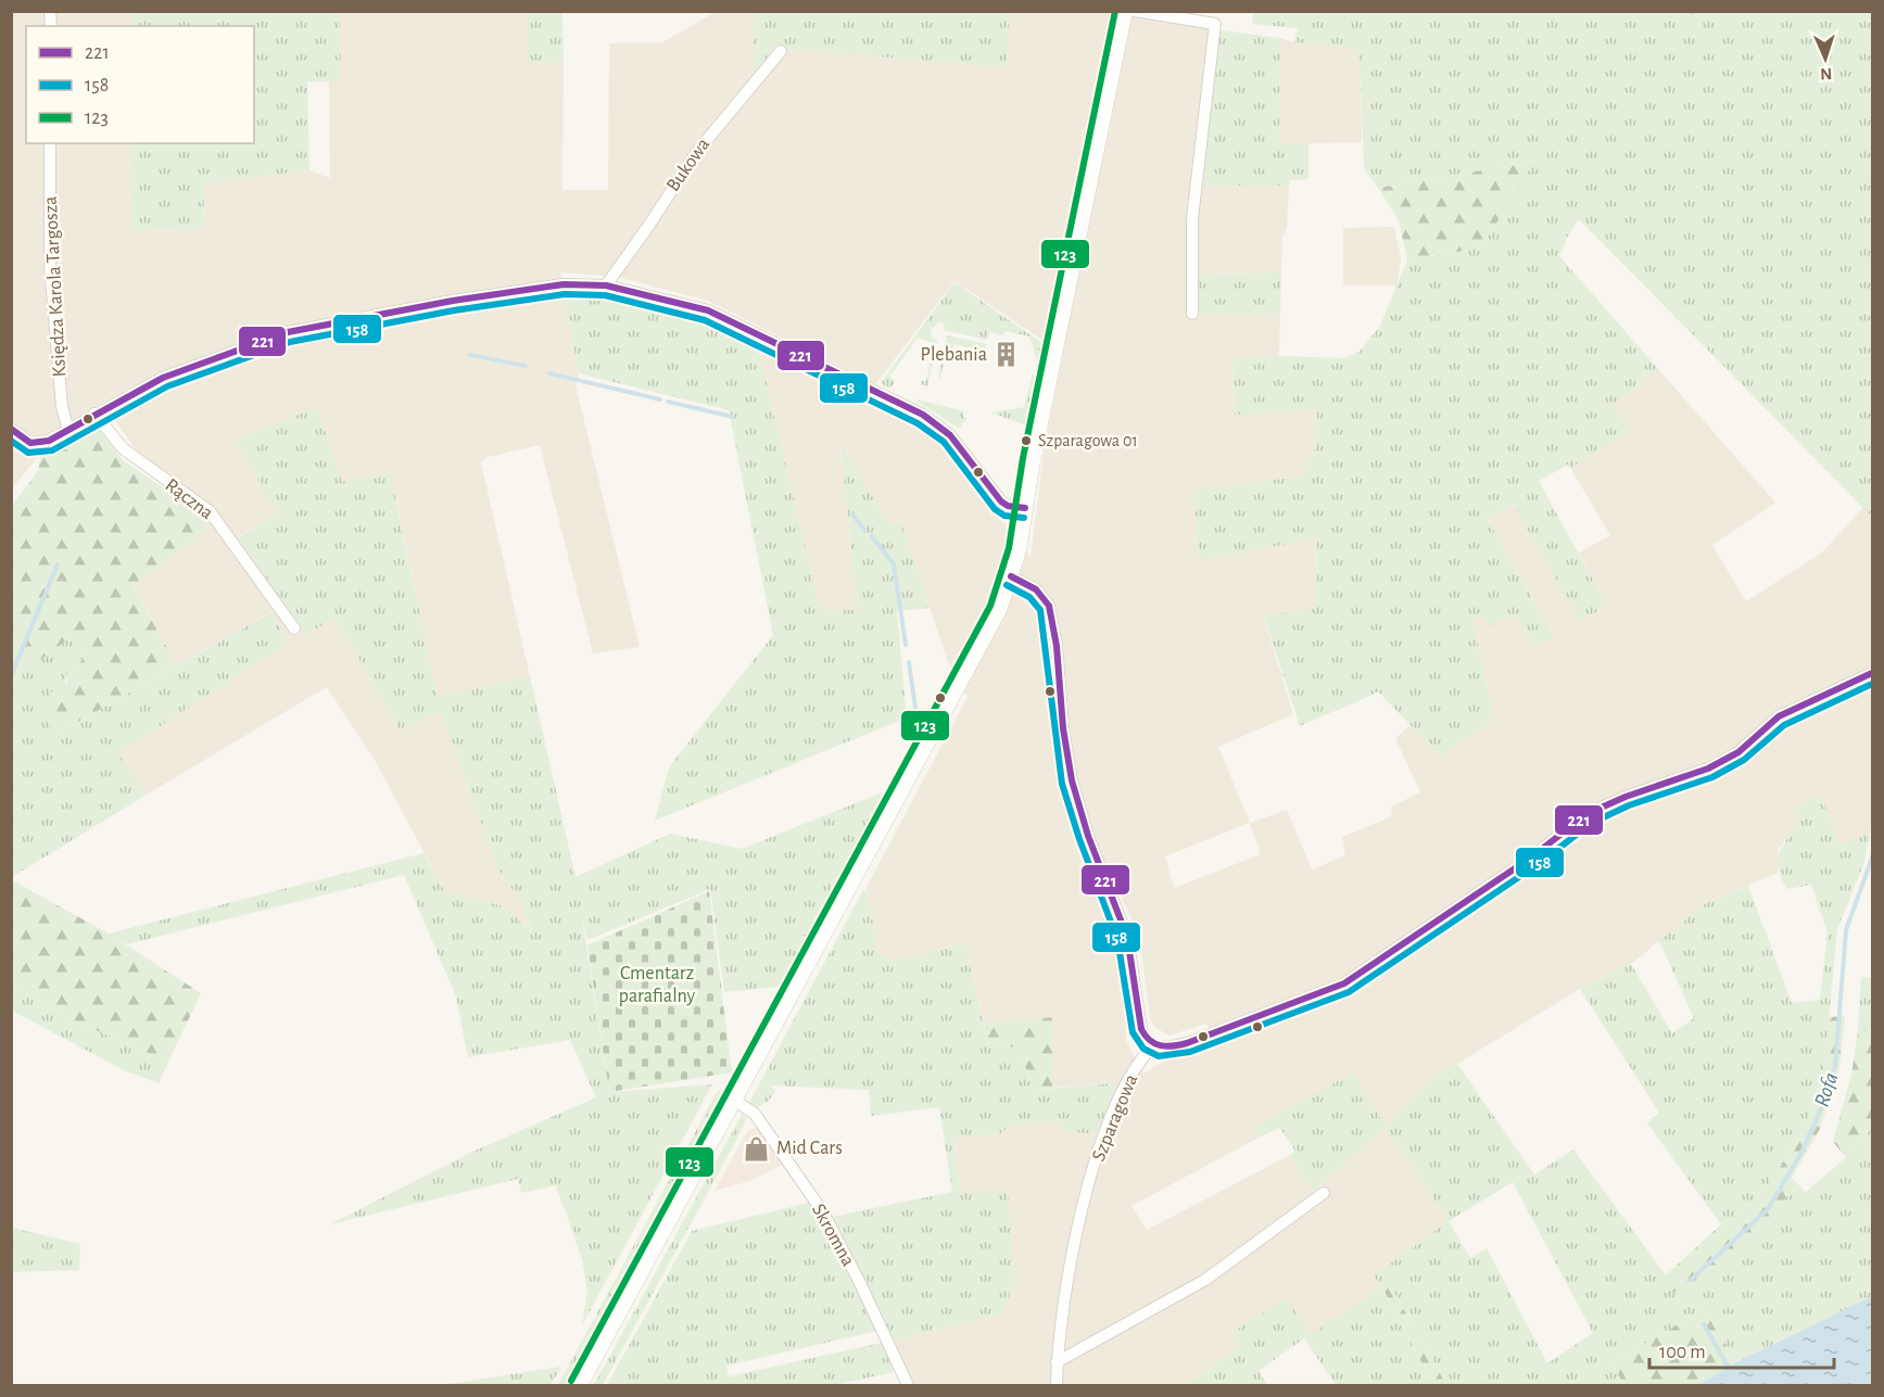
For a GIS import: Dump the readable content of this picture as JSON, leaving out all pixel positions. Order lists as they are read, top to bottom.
{
  "streets": {
    "street": [
      "Bukowa",
      "Księdza Karola Targosza",
      "Rączna",
      "Szparagowa",
      "Skromna"
    ]
  },
  "water": ["Rofa"],
  "parks": ["Cmentarz parafialny"],
  "places": {
    "building": ["Plebania"],
    "other": ["Szparagowa 01"],
    "shop": ["Mid Cars"]
  },
  "lines": ["transit line 123", "transit line 221", "transit line 158"],
  "legend": ["221", "158", "123"],
  "scale_bar": "100 m",
  "north": "bottom"
}
